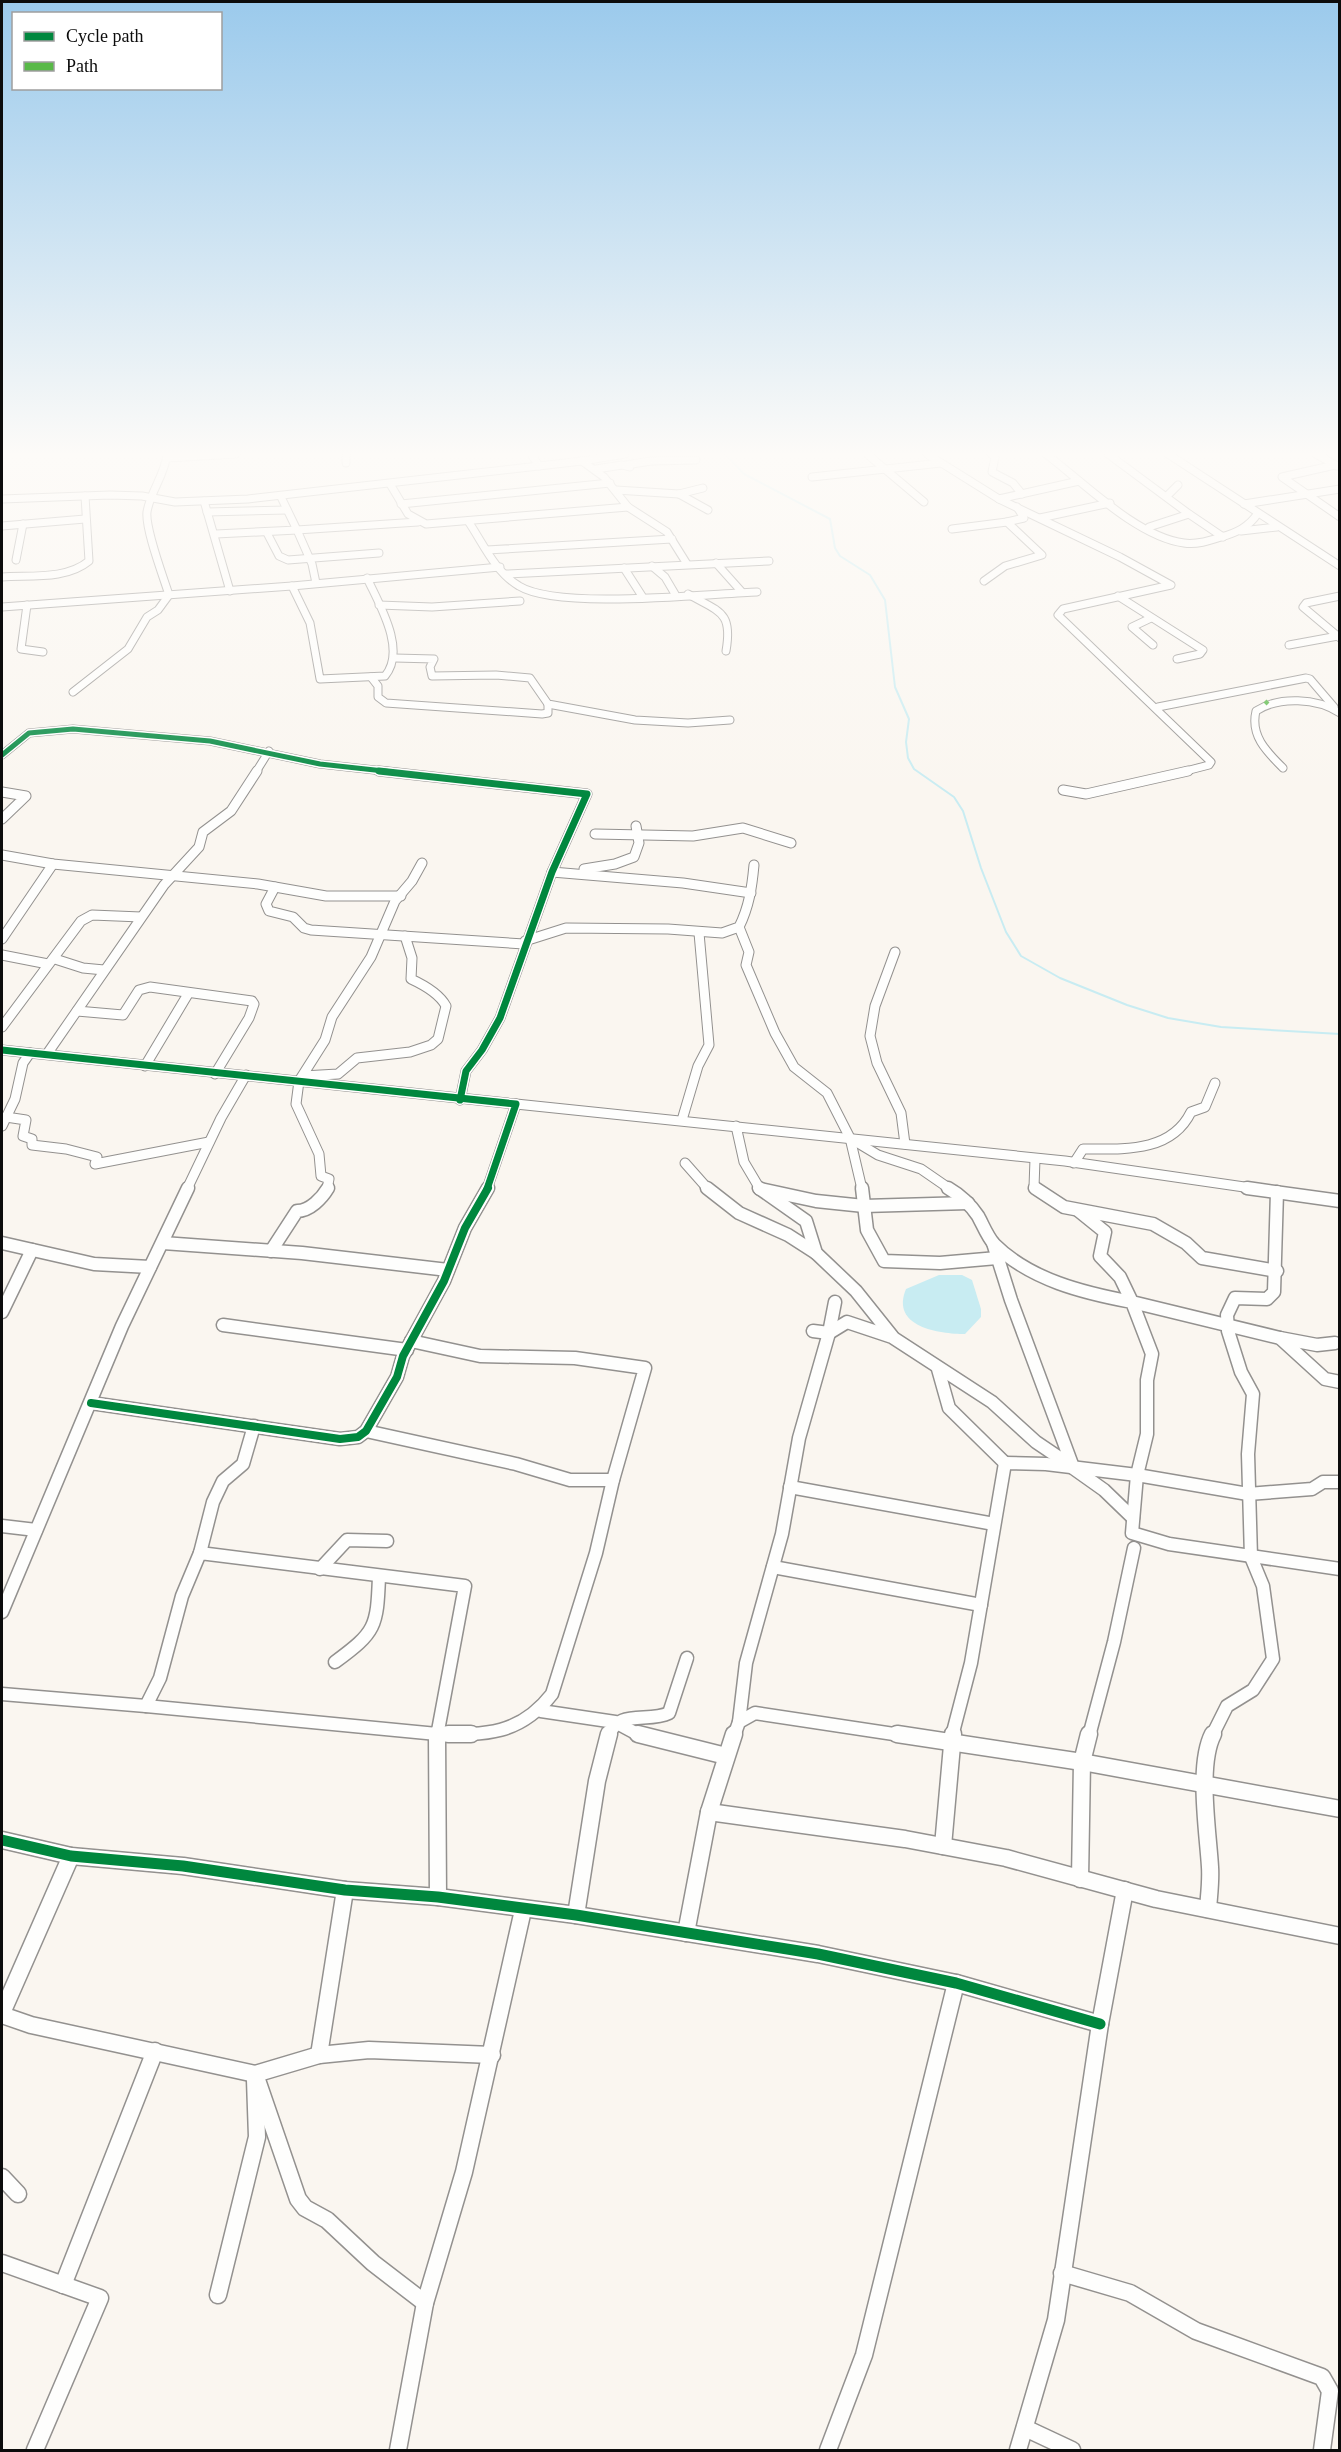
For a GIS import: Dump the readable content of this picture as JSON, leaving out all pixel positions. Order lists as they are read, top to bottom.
{
  "legend": ["Cycle path", "Path"]
}
